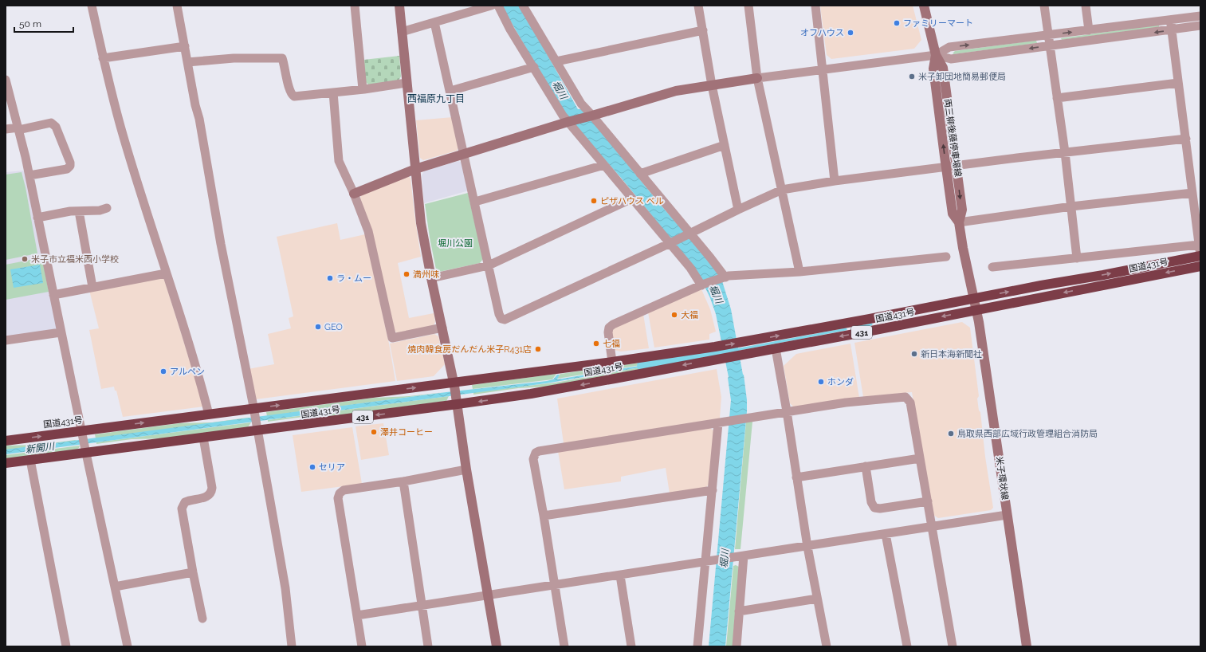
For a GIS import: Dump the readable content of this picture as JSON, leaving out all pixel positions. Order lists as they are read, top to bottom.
{
  "streets": {
    "highway": ["国道431号", "431"],
    "street": ["両三柳後藤停車場線", "米子環状線"]
  },
  "crossings": [
    ["両三柳後藤停車場線", "国道431号"],
    ["両三柳後藤停車場線", "米子環状線"],
    ["国道431号", "米子環状線"]
  ],
  "districts": ["西福原九丁目"],
  "water": ["堀川", "新開川"],
  "parks": ["堀川公園"],
  "places": [
    "ファミリーマート",
    "オフハウス",
    "米子卸団地簡易郵便局",
    "ピザハウス ベル",
    "米子市立福米西小学校",
    "満州味",
    "ラ・ムー",
    "大福",
    "GEO",
    "七福",
    "焼肉韓食房だんだん米子R431店",
    "新日本海新聞社",
    "アルペン",
    "ホンダ",
    "澤井コーヒー",
    "鳥取県西部広域行政管理組合消防局",
    "セリア"
  ],
  "scale_bar": "50 m"
}
